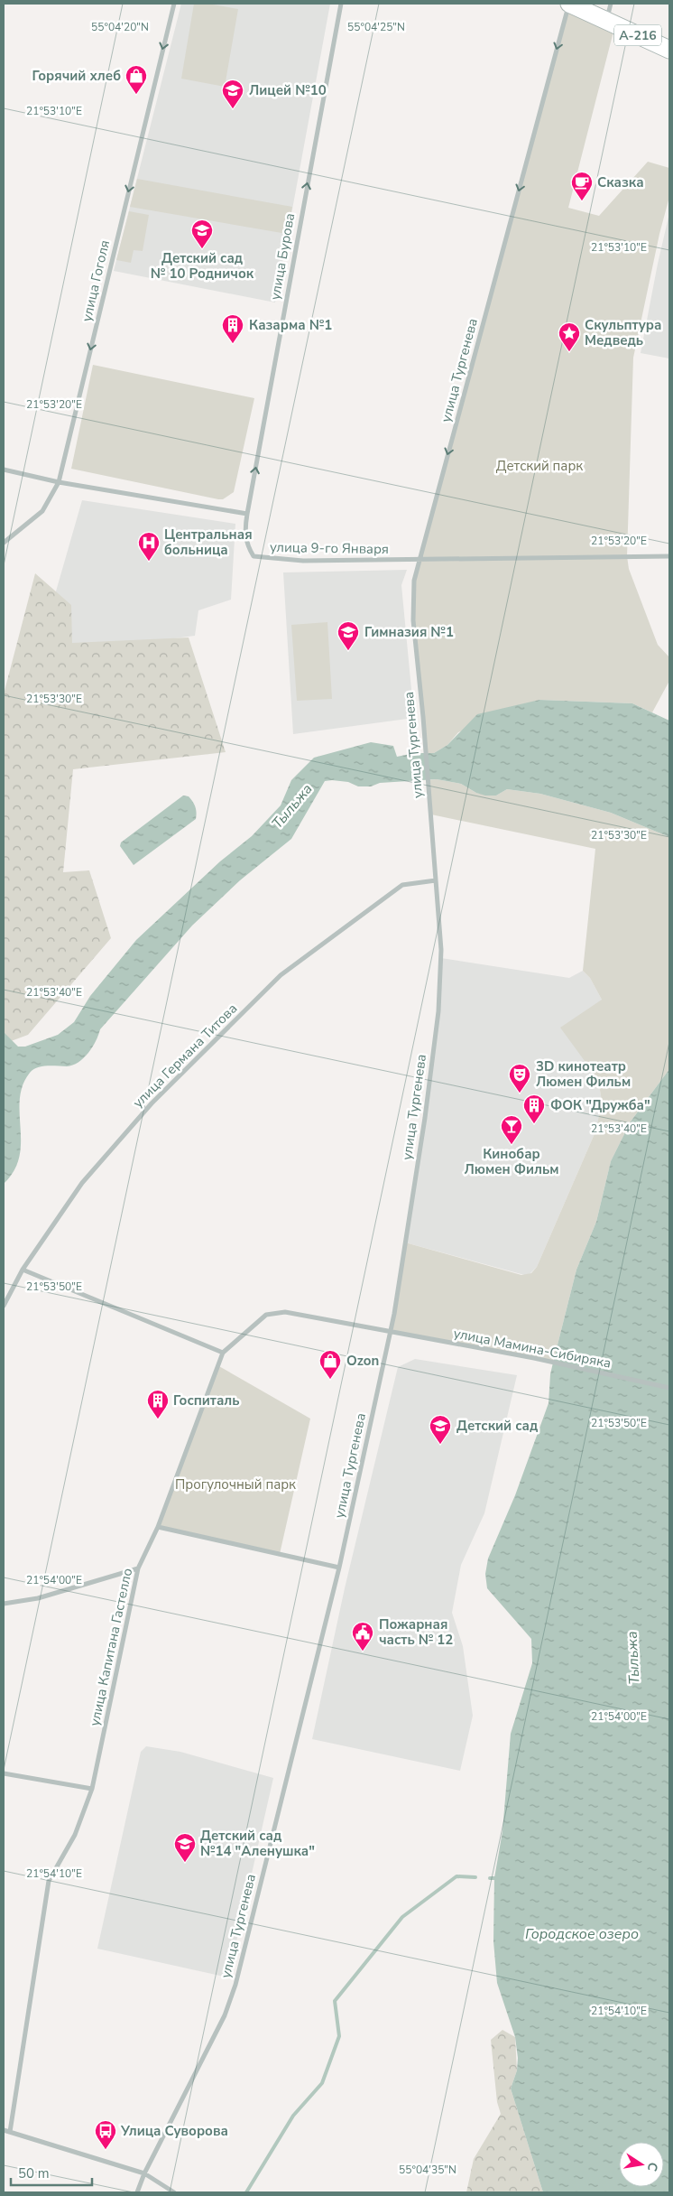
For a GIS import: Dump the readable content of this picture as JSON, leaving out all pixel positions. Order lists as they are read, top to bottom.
{
  "streets": {
    "main road": ["А-216"],
    "street": [
      "улица Бурова",
      "улица Гоголя",
      "улица Тургенева",
      "улица 9-го Января",
      "улица Германа Титова",
      "улица Мамина-Сибиряка",
      "улица Капитана Гастелло"
    ]
  },
  "crossings": [
    ["А-216", "улица Тургенева"],
    ["улица Бурова", "улица 9-го Января"],
    ["улица Тургенева", "улица 9-го Января"],
    ["улица Тургенева", "улица Германа Титова"],
    ["улица Тургенева", "улица Мамина-Сибиряка"],
    ["улица Тургенева", "улица Капитана Гастелло"],
    ["улица Мамина-Сибиряка", "улица Капитана Гастелло"]
  ],
  "one_way": ["улица Бурова", "улица Гоголя"],
  "water": ["Тыльжа", "Городское озеро"],
  "parks": ["Детский парк", "Прогулочный парк"],
  "places": {
    "shop": ["Горячий хлеб", "Ozon"],
    "school or university": [
      "Лицей №10",
      "Детский сад № 10 Родничок",
      "Гимназия №1",
      "Детский сад",
      "Детский сад №14 \"Аленушка\""
    ],
    "cafe": ["Сказка"],
    "building": ["Казарма №1", "ФОК \"Дружба\"", "Госпиталь"],
    "place": ["Скульптура Медведь"],
    "hospital": ["Центральная больница"],
    "theatre": ["3D кинотеатр Люмен Фильм"],
    "bar": ["Кинобар Люмен Фильм"],
    "public building": ["Пожарная часть № 12"],
    "bus stop": ["Улица Суворова"]
  },
  "scale_bar": "50 m",
  "north": "right",
  "coordinates": [
    "55°04'20\"N",
    "55°04'25\"N",
    "21°53'10\"E",
    "21°53'20\"E",
    "21°53'30\"E",
    "21°53'40\"E",
    "21°53'50\"E",
    "21°54'00\"E",
    "21°54'10\"E",
    "55°04'35\"N"
  ]
}
